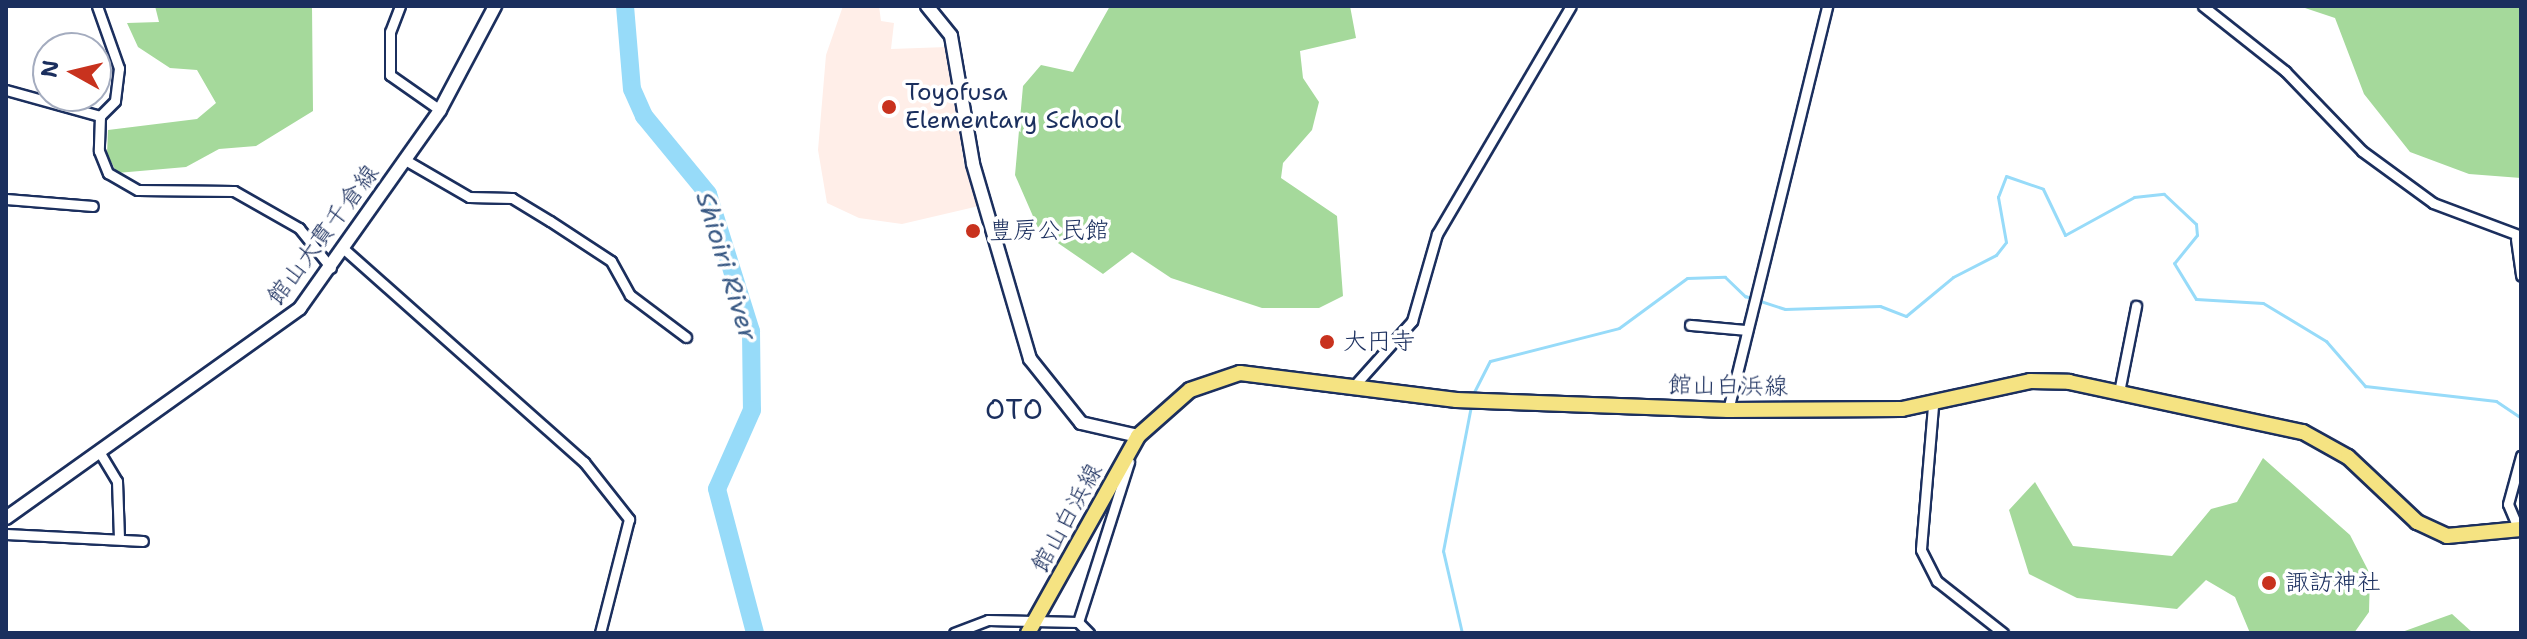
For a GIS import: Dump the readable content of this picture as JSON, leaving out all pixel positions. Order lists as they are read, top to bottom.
{
  "streets": {
    "main road": ["館山大貫千倉線", "館山白浜線"]
  },
  "districts": ["OTO"],
  "water": ["Shioiri River"],
  "places": [
    "Toyofusa Elementary School",
    "豊房公民館",
    "大円寺",
    "諏訪神社"
  ],
  "north": "left"
}
